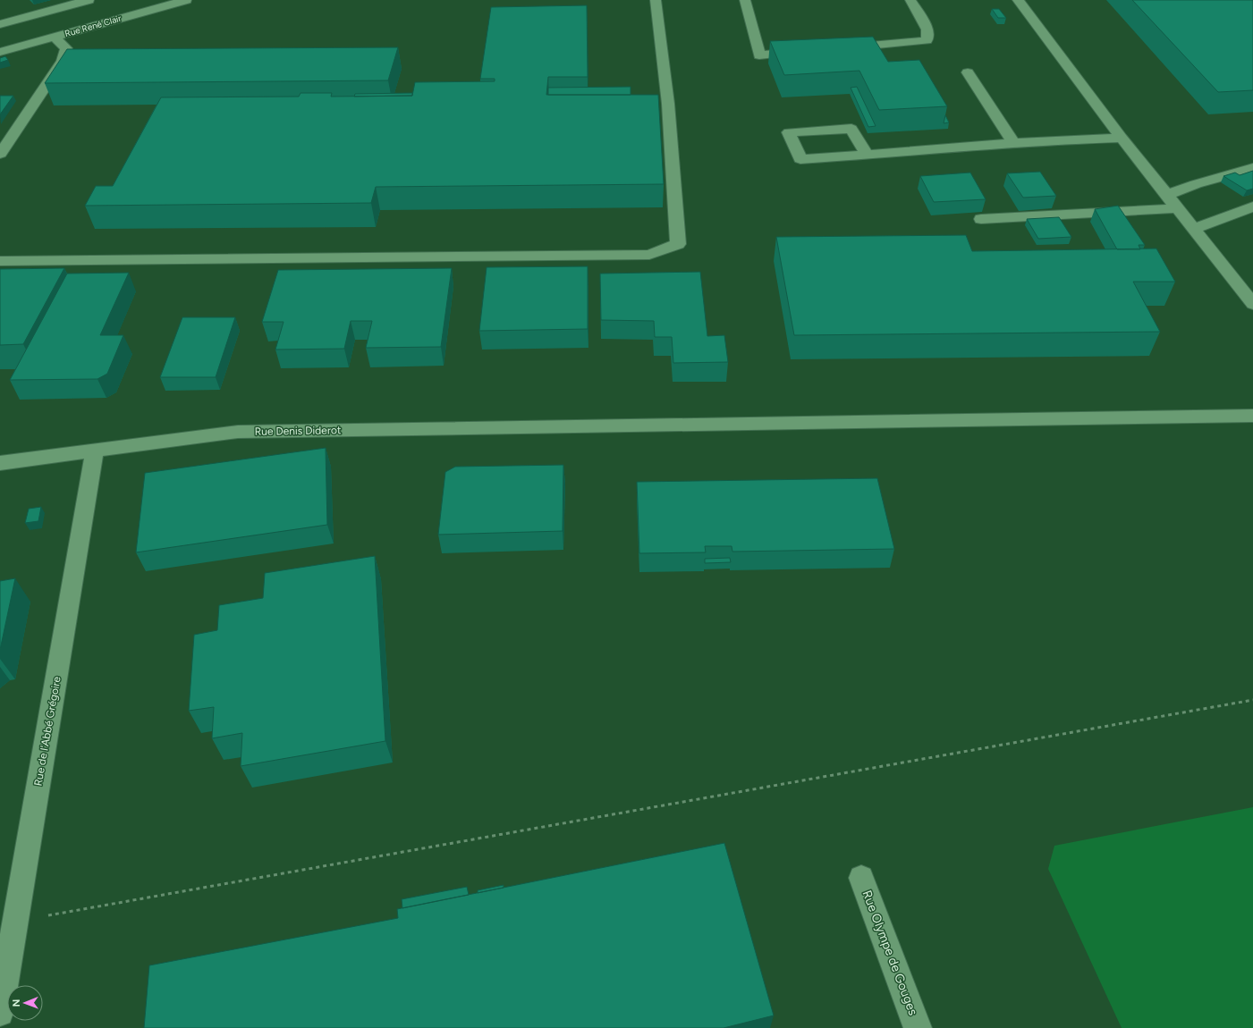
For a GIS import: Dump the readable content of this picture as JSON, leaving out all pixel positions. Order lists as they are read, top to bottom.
{
  "streets": {
    "street": [
      "Rue René Clair",
      "Rue Denis Diderot",
      "Rue de l'Abbé Grégoire",
      "Rue Olympe de Gouges"
    ]
  },
  "crossings": [
    ["Rue Denis Diderot", "Rue de l'Abbé Grégoire"]
  ],
  "north": "left"
}
